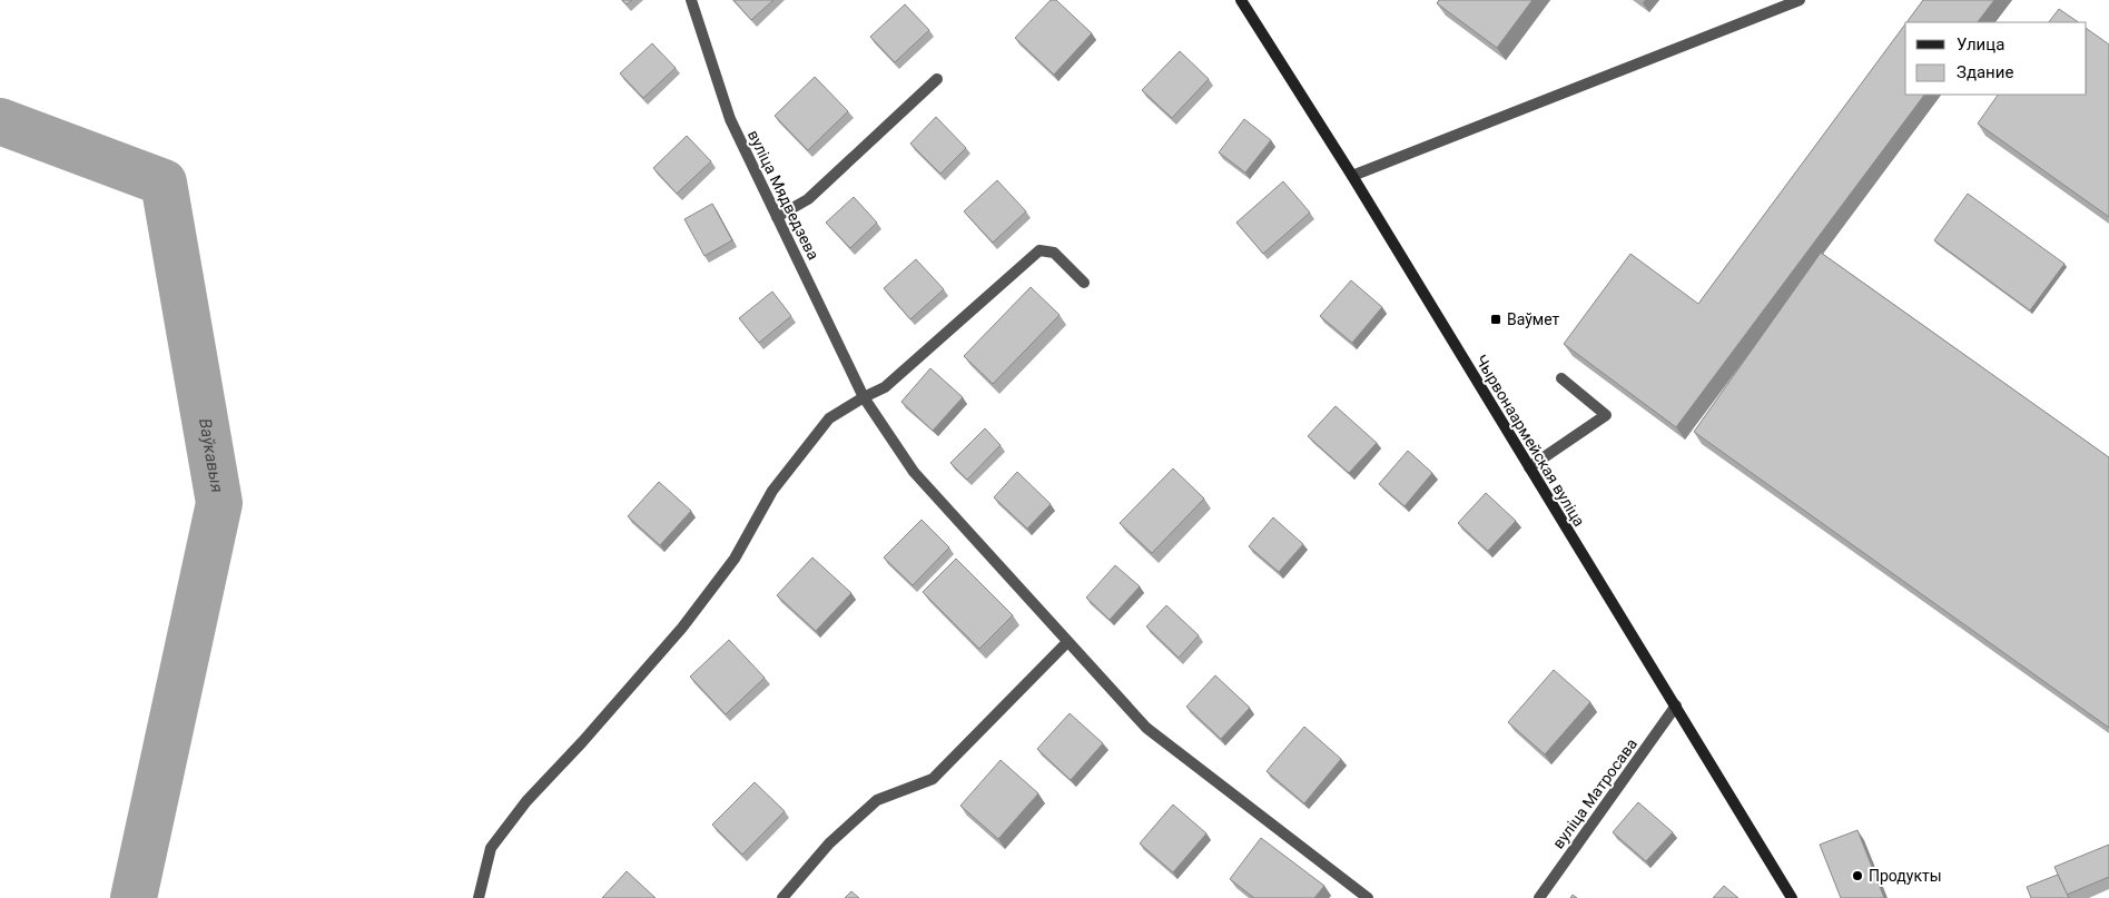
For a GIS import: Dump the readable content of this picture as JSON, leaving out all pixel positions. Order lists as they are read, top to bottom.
{
  "streets": {
    "street": ["вуліца Мядведзева", "Чырвонаармейская вуліца", "вуліца Матросава"]
  },
  "crossings": [
    ["Чырвонаармейская вуліца", "вуліца Матросава"]
  ],
  "water": ["Ваўкавыя"],
  "places": {
    "transit": ["Ваўмет"],
    "other": ["Продукты"]
  },
  "legend": ["Улица", "Здание"]
}
